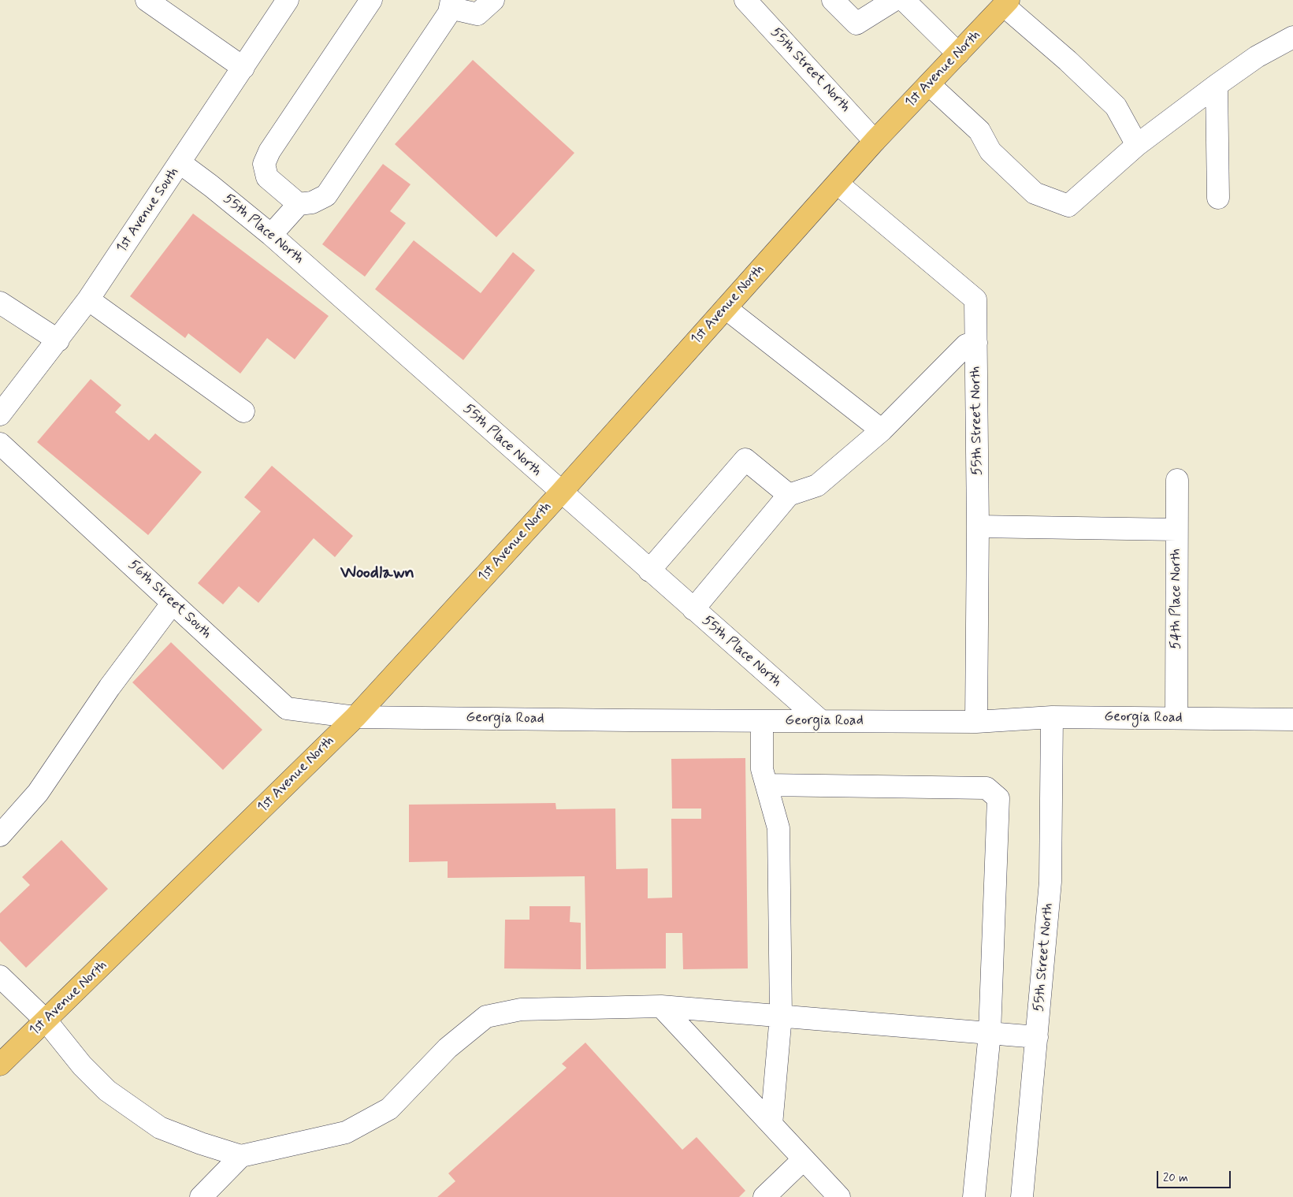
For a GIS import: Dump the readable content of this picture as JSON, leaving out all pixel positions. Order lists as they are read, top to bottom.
{
  "streets": {
    "main road": ["1st Avenue North"],
    "street": [
      "55th Street North",
      "1st Avenue South",
      "55th Place North",
      "54th Place North",
      "56th Street South",
      "Georgia Road"
    ]
  },
  "crossings": [
    ["1st Avenue North", "55th Street North"],
    ["1st Avenue North", "55th Place North"],
    ["1st Avenue North", "56th Street South"],
    ["1st Avenue North", "Georgia Road"],
    ["55th Street North", "Georgia Road"],
    ["1st Avenue South", "55th Place North"],
    ["55th Place North", "Georgia Road"],
    ["54th Place North", "Georgia Road"],
    ["56th Street South", "Georgia Road"]
  ],
  "districts": ["Woodlawn"],
  "scale_bar": "20 m"
}
